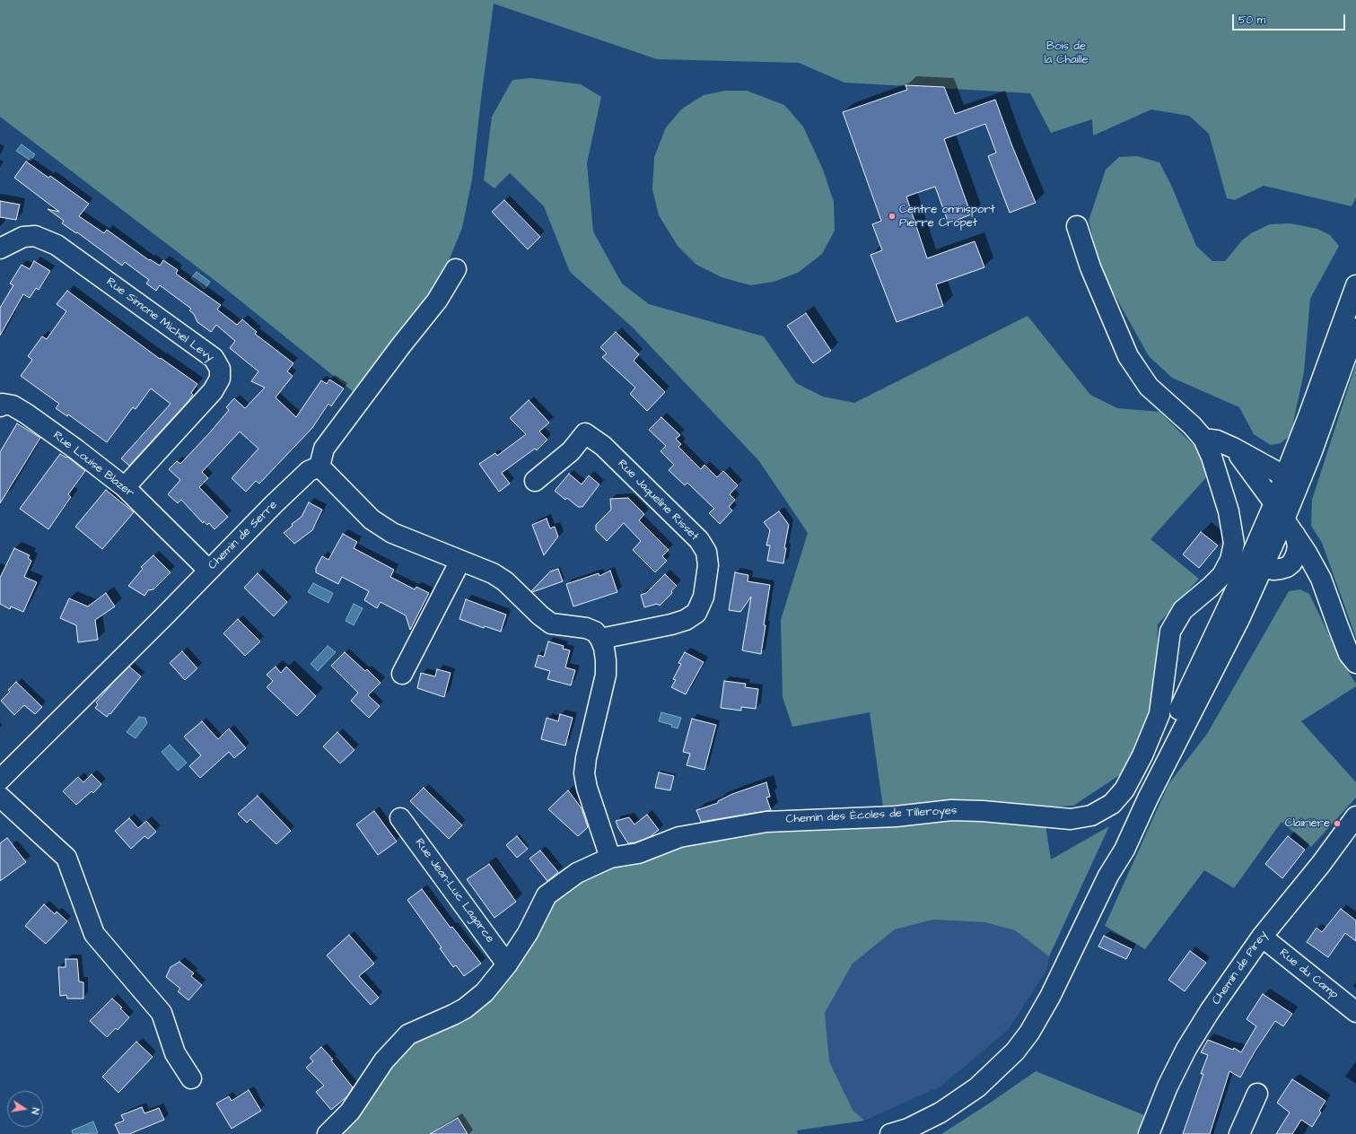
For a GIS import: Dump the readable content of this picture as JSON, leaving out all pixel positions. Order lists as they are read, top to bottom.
{
  "streets": {
    "street": [
      "Rue Simone Michel Levy",
      "Rue Louise Blazer",
      "Rue Jaqueline Risset",
      "Chemin de Serre",
      "Chemin des Écoles de Tilleroyes",
      "Rue Jean-Luc Lagarce",
      "Chemin de Pirey",
      "Rue du Camp"
    ]
  },
  "crossings": [
    ["Rue Simone Michel Levy", "Rue Louise Blazer"],
    ["Rue Louise Blazer", "Chemin de Serre"],
    ["Chemin des Écoles de Tilleroyes", "Rue Jean-Luc Lagarce"],
    ["Chemin de Pirey", "Rue du Camp"]
  ],
  "parks": ["Bois de la Chaille"],
  "places": ["Centre omnisport Pierre Cropet", "Clairière"],
  "scale_bar": "50 m",
  "north": "right"
}
